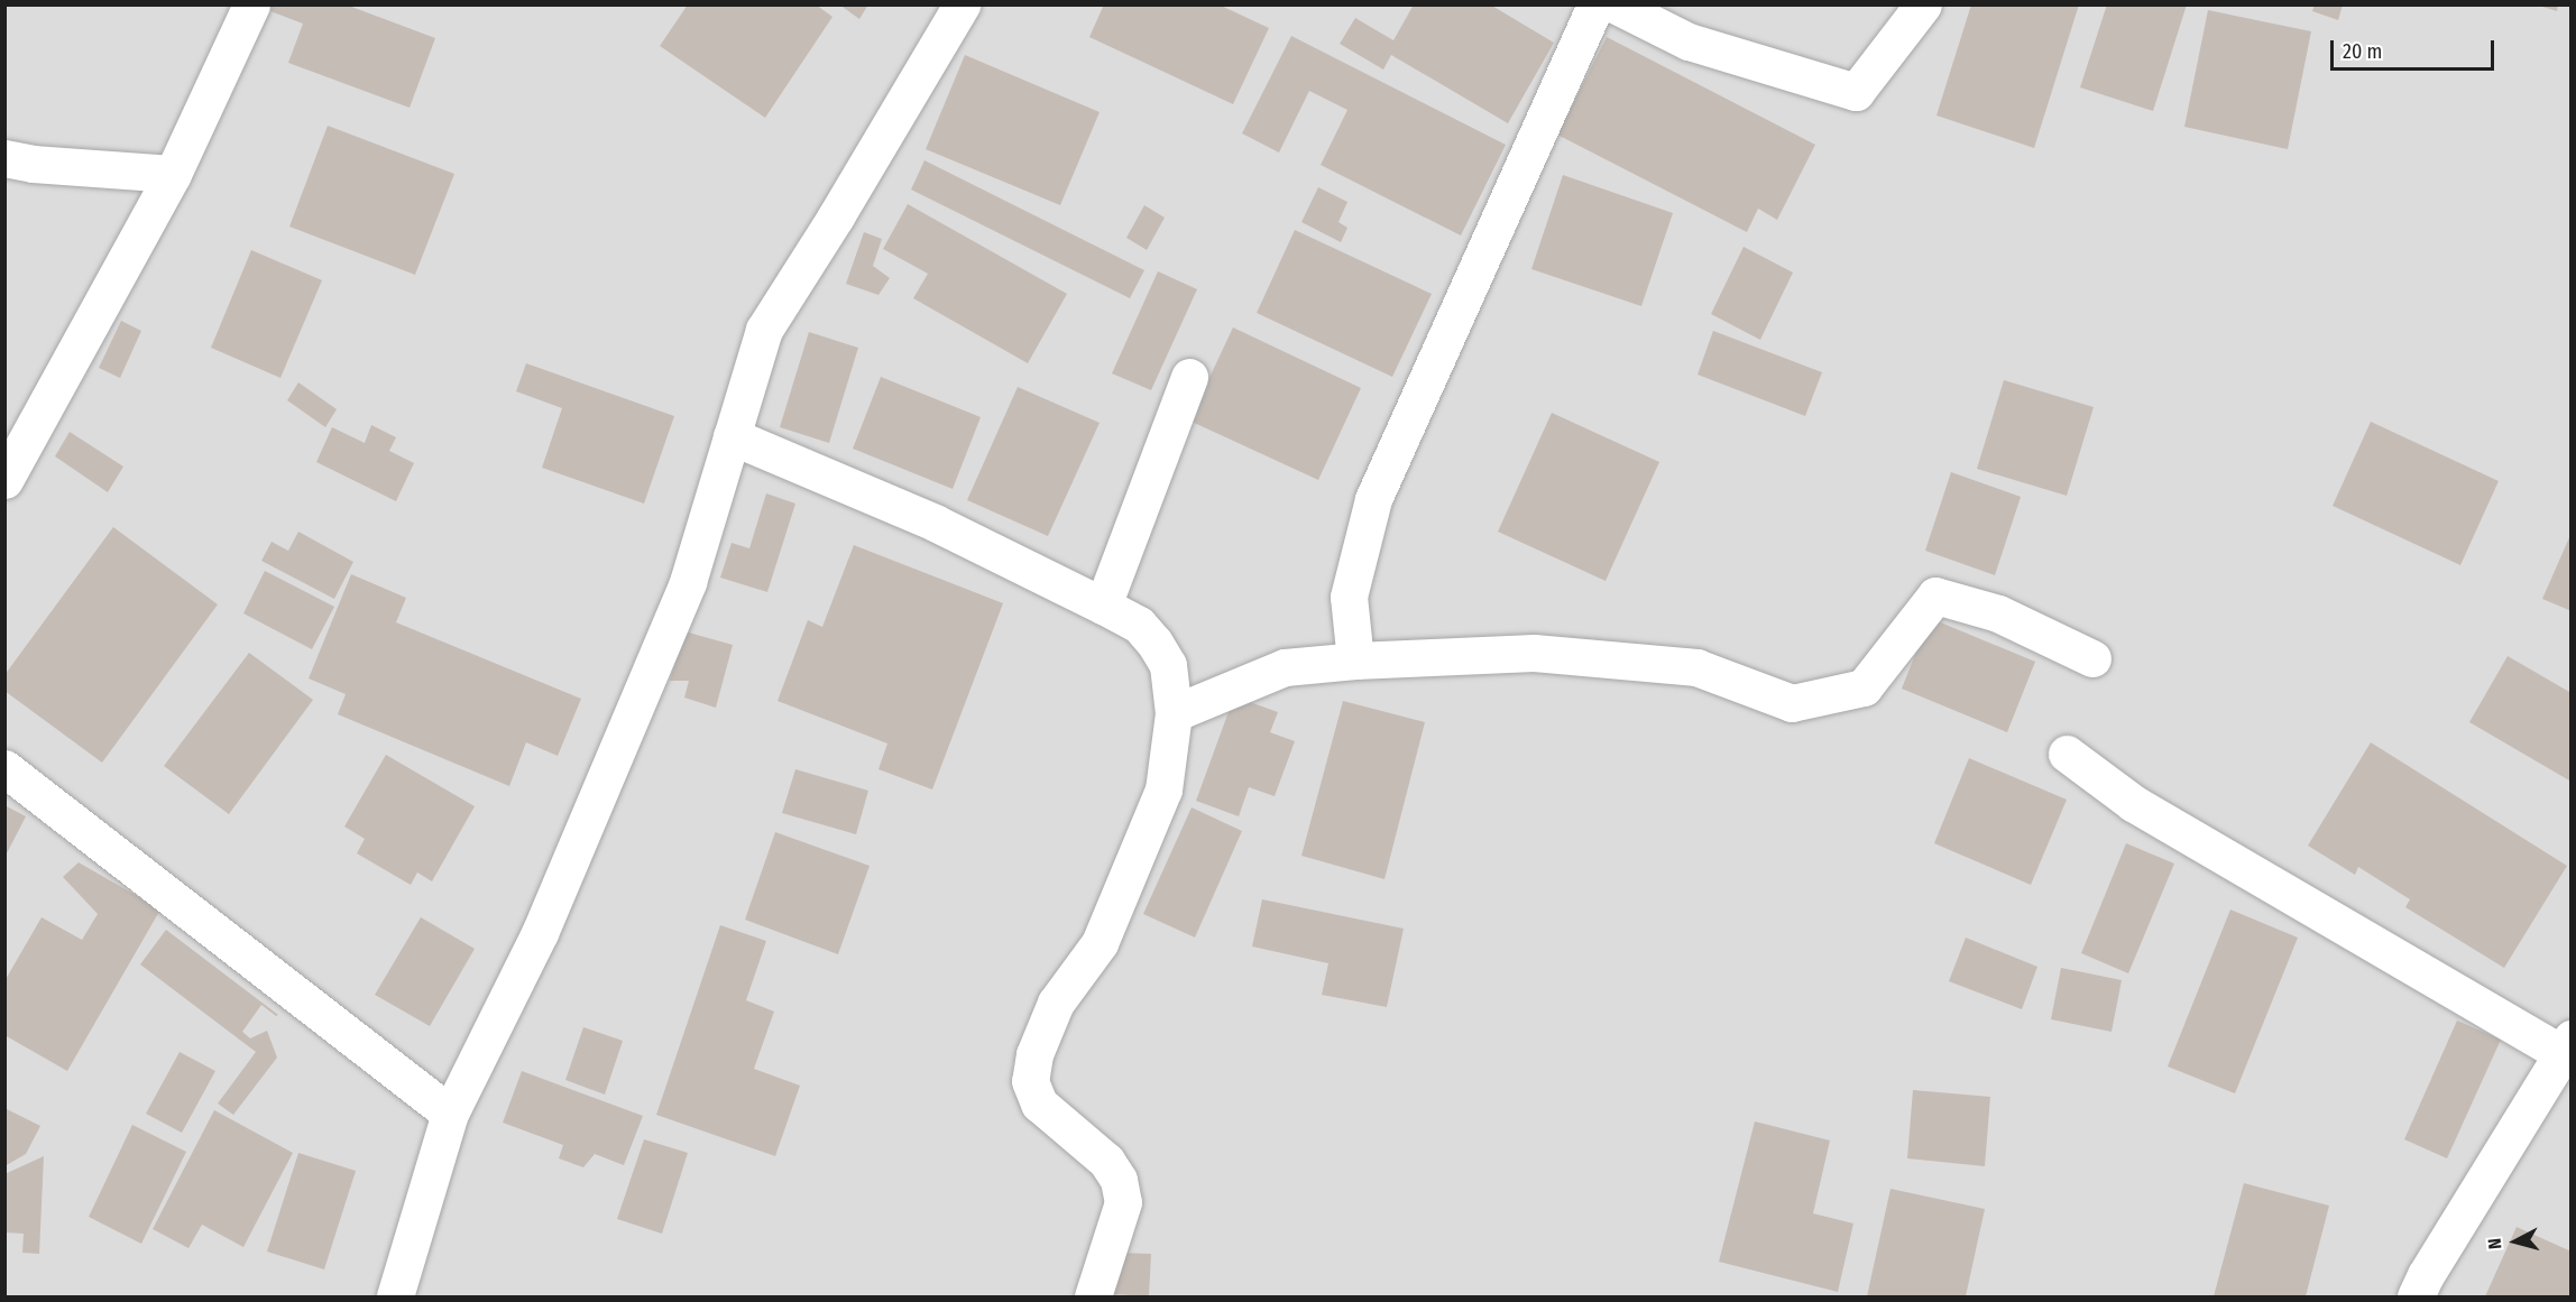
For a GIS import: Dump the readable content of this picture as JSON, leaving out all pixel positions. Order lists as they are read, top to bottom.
{
  "scale_bar": "20 m",
  "north": "left"
}
